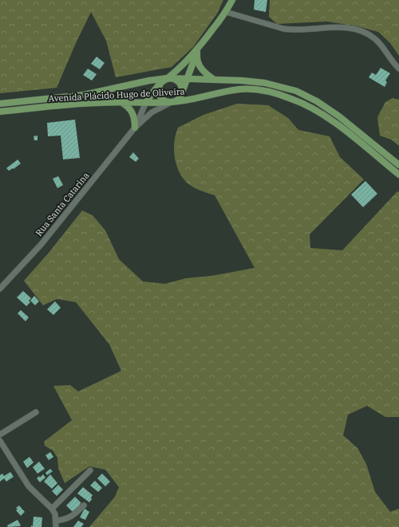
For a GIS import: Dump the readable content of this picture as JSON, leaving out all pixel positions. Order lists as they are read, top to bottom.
{
  "streets": {
    "main road": ["Avenida Plácido Hugo de Oliveira", "Rua Santa Catarina"]
  },
  "crossings": [
    ["Avenida Plácido Hugo de Oliveira", "Rua Santa Catarina"]
  ]
}
